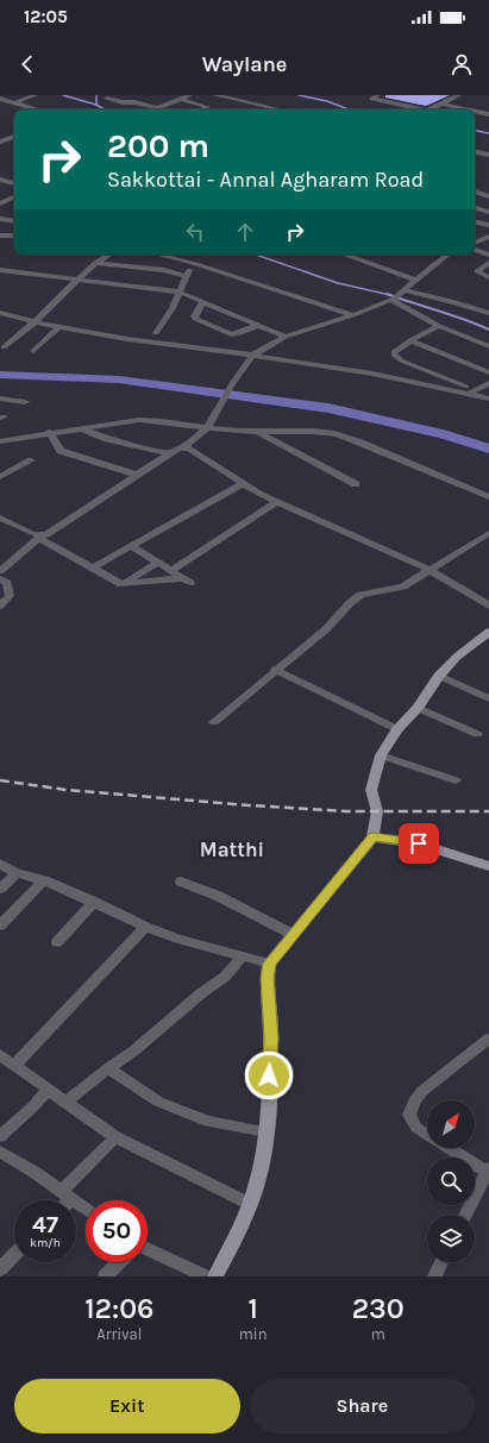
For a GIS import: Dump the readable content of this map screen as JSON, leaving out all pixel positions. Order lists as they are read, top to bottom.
{
  "districts": ["Matthi"],
  "north": "top right",
  "page": {
    "status": "12:05",
    "header": "Waylane",
    "turn": ["200 m", "Sakkottai - Annal Agharam Road"],
    "speed": "47 km/h",
    "limit": "50",
    "eta": [
      "12:06",
      "Arrival",
      "1",
      "min",
      "230",
      "m"
    ],
    "buttons": ["Exit", "Share"]
  }
}
